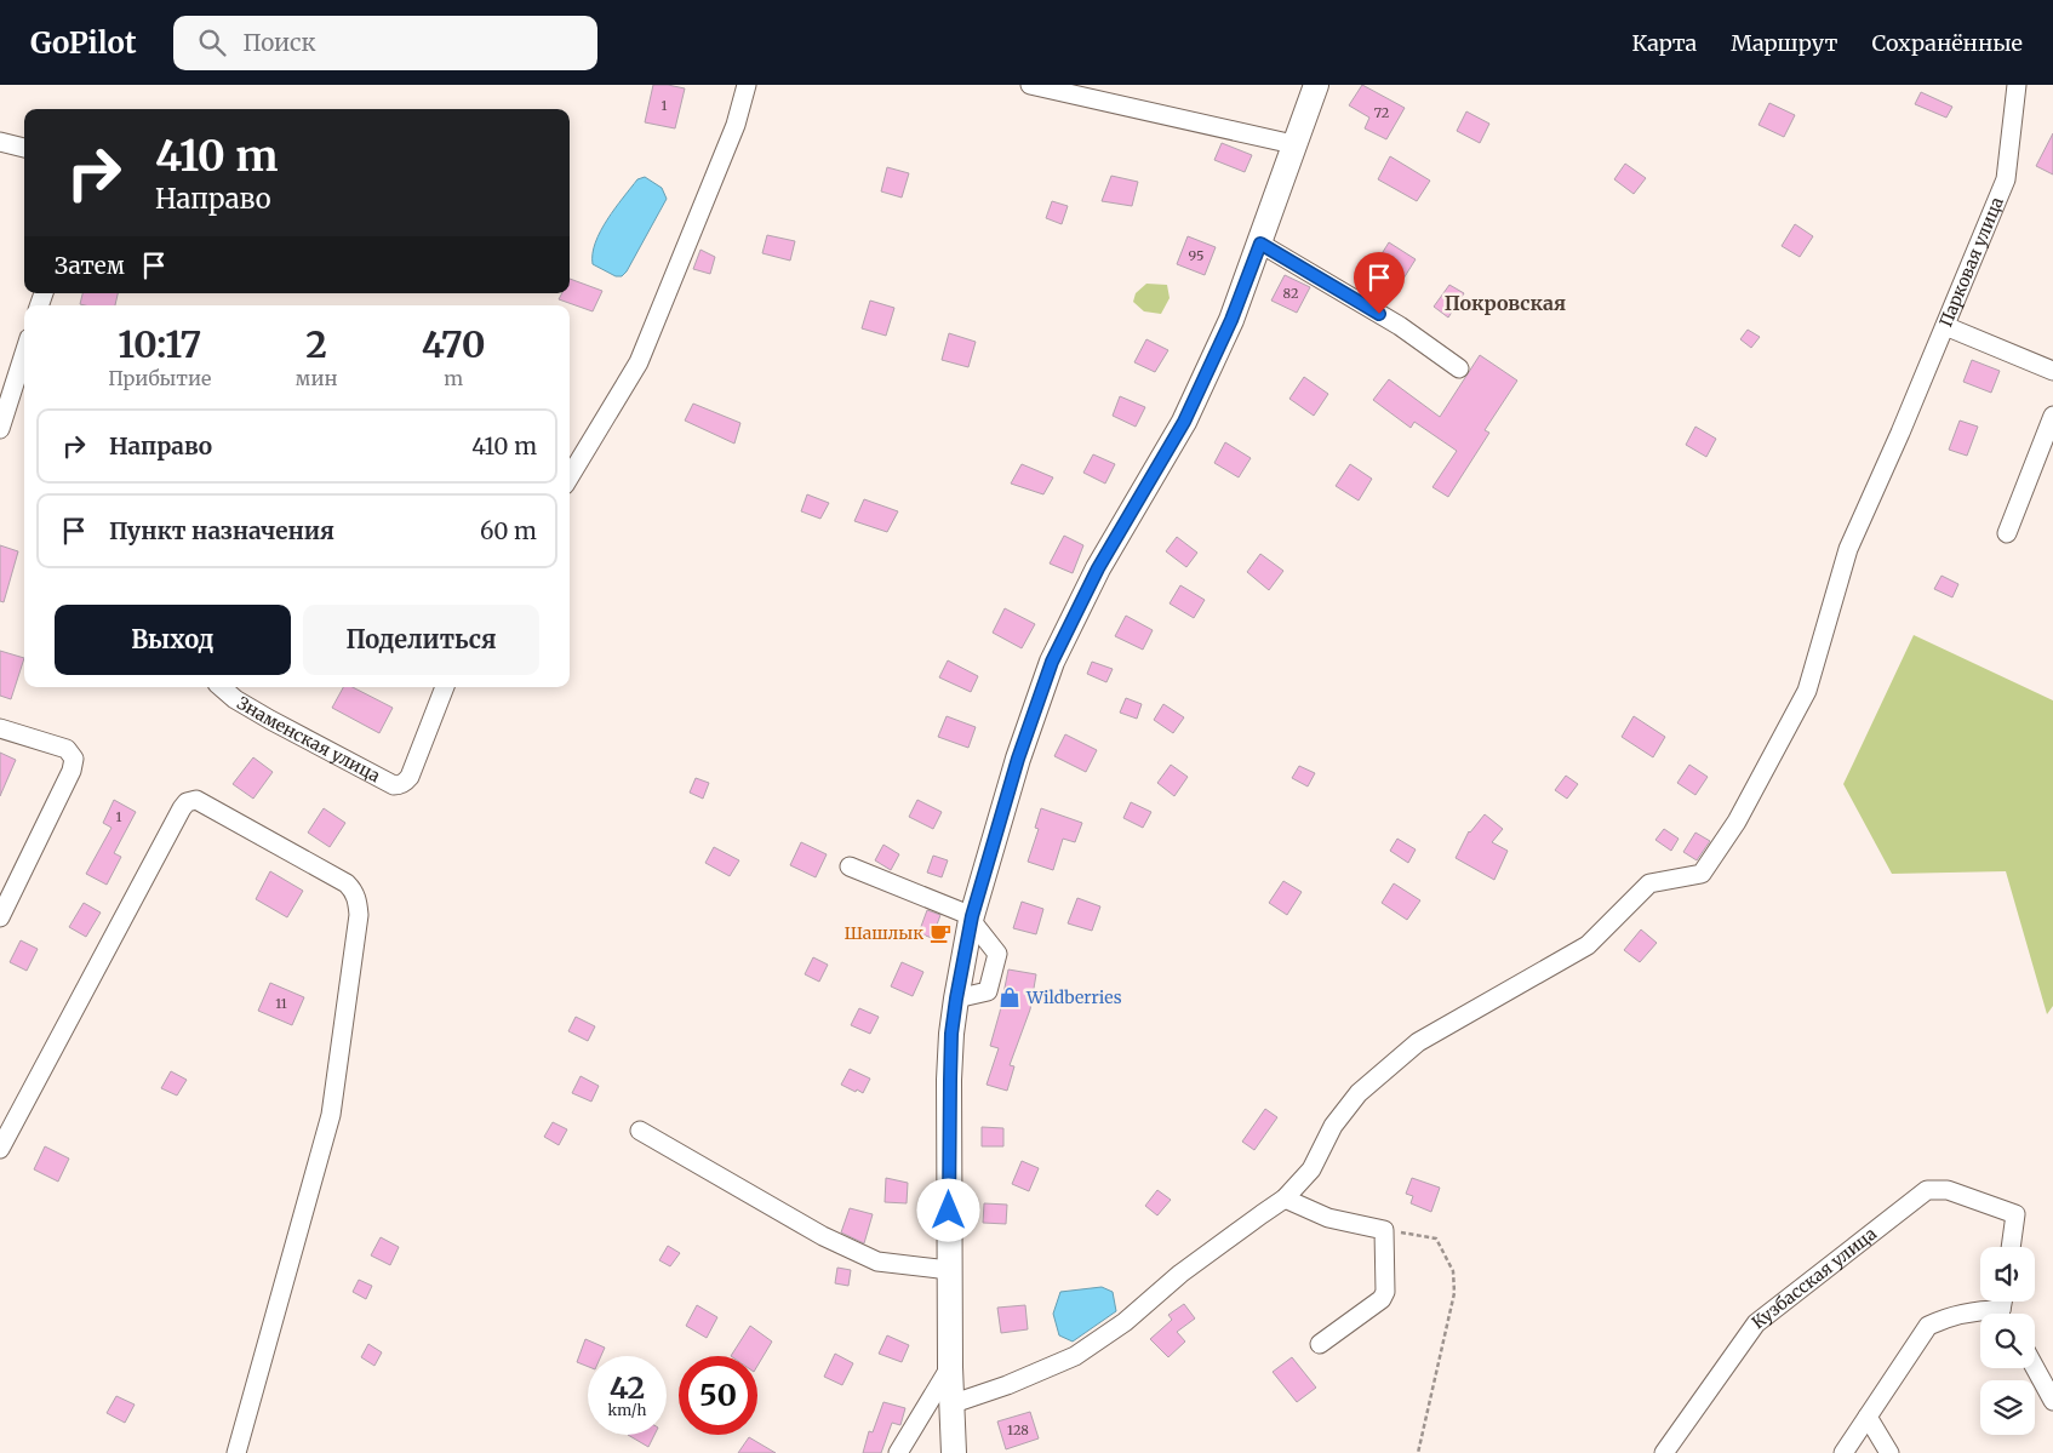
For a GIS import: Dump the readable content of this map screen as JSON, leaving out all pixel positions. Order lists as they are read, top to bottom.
{
  "streets": {
    "street": ["Парковая улица", "Знаменская улица", "Кузбасская улица"]
  },
  "districts": ["Покровская"],
  "places": {
    "cafe": ["Шашлык"],
    "shop": ["Wildberries"]
  },
  "house_numbers": [
    "1",
    "72",
    "95",
    "82",
    "1",
    "11",
    "128"
  ],
  "page": {
    "header": "GoPilot",
    "search": "Поиск",
    "nav": ["Карта", "Маршрут", "Сохранённые"],
    "turn": ["410 m", "Направо"],
    "then": "Затем",
    "eta": [
      "10:17",
      "Прибытие",
      "2",
      "мин",
      "470",
      "m"
    ],
    "list": [
      {
        "name": "Направо",
        "value": "410 m"
      },
      {
        "name": "Пункт назначения",
        "value": "60 m"
      }
    ],
    "buttons": ["Выход", "Поделиться"],
    "speed": "42 km/h",
    "limit": "50"
  }
}
